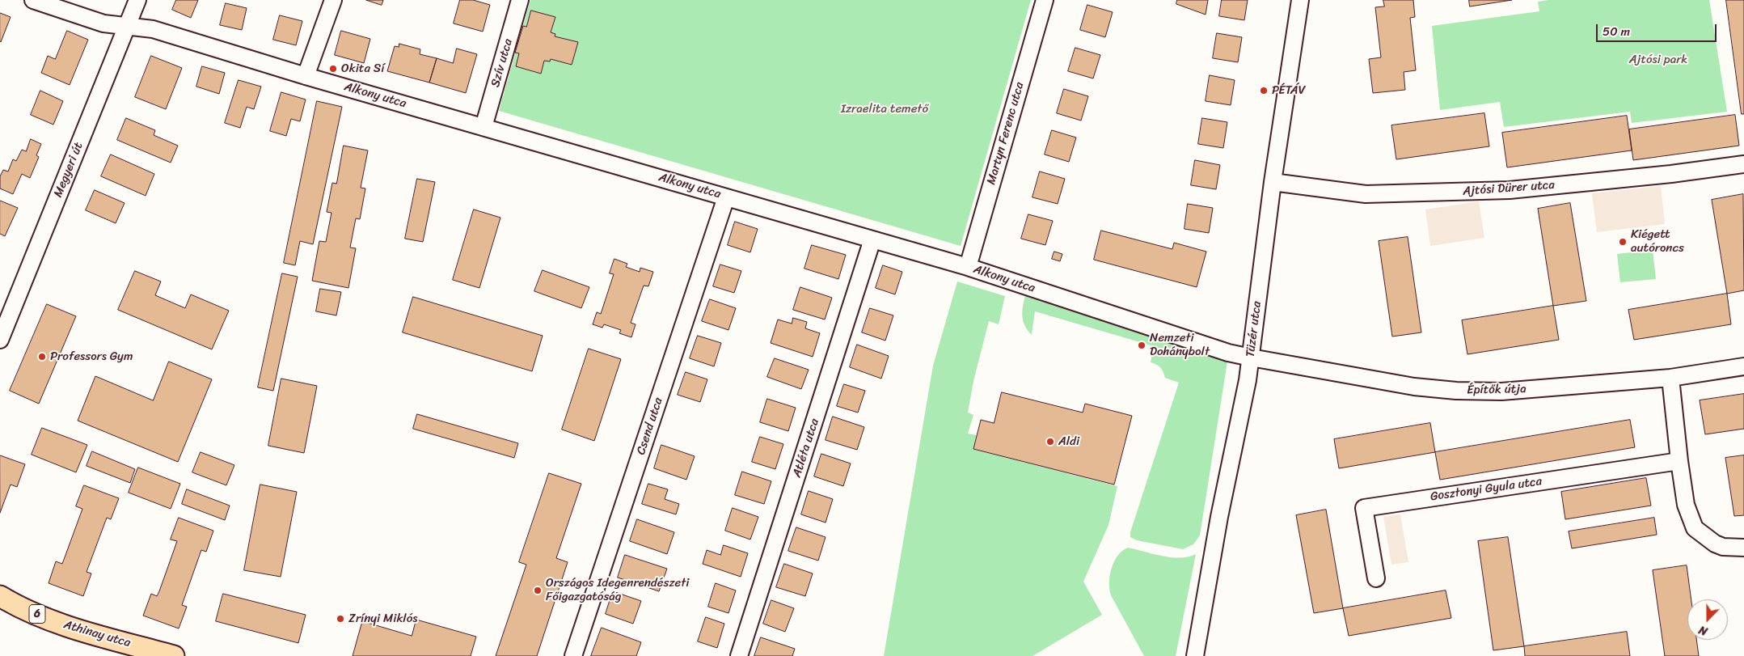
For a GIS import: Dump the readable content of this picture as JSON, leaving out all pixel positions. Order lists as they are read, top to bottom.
{
  "streets": {
    "main road": ["6", "Athinay utca"],
    "street": [
      "Szív utca",
      "Alkony utca",
      "Martyn Ferenc utca",
      "Megyeri út",
      "Ajtósi Dürer utca",
      "Tüzér utca",
      "Építők útja",
      "Csend utca",
      "Atléta utca",
      "Gosztonyi Gyula utca"
    ]
  },
  "crossings": [
    ["Szív utca", "Alkony utca"],
    ["Alkony utca", "Martyn Ferenc utca"],
    ["Alkony utca", "Megyeri út"],
    ["Alkony utca", "Tüzér utca"],
    ["Alkony utca", "Építők útja"],
    ["Alkony utca", "Csend utca"],
    ["Alkony utca", "Atléta utca"],
    ["Ajtósi Dürer utca", "Tüzér utca"],
    ["Tüzér utca", "Építők útja"]
  ],
  "parks": ["Ajtósi park", "Izraelita temető"],
  "places": [
    "Okita Sí",
    "PÉTÁV",
    "Kiégett autóroncs",
    "Nemzeti Dohánybolt",
    "Professors Gym",
    "Aldi",
    "Országos Idegenrendészeti Főigazgatóság",
    "Zrínyi Miklós"
  ],
  "scale_bar": "50 m",
  "north": "bottom"
}
